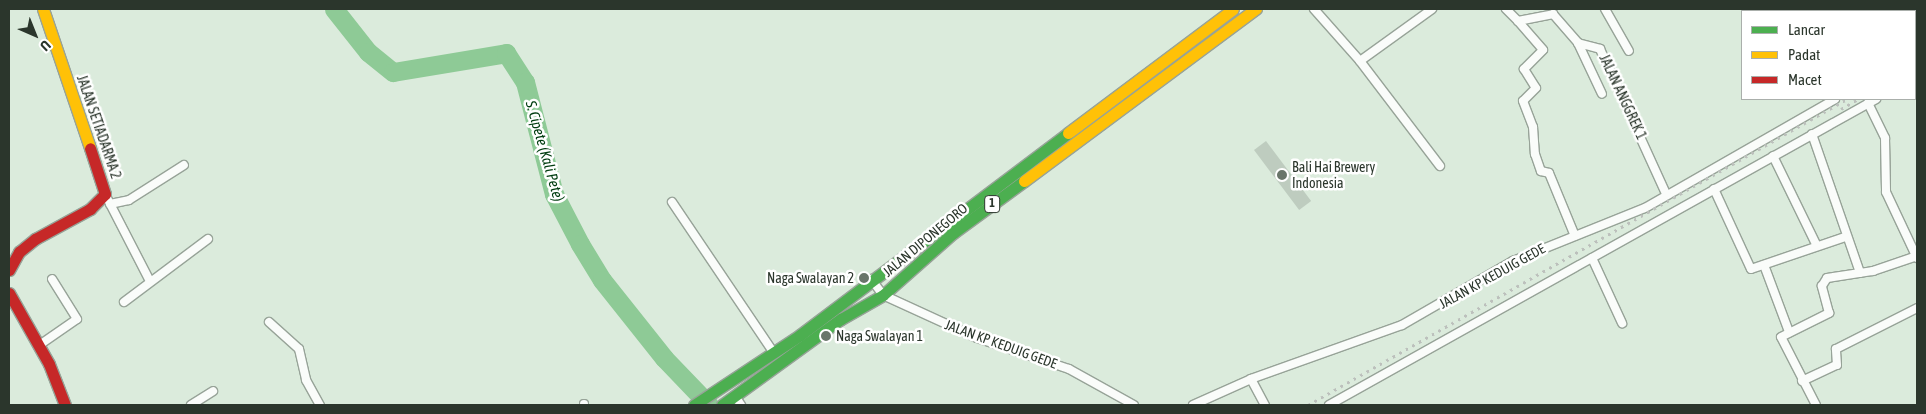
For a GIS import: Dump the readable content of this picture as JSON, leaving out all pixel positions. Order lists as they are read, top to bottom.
{
  "streets": {
    "main road": ["JALAN SETIADARMA 2", "1", "JALAN DIPONEGORO"],
    "street": ["JALAN ANGGREK 1", "JALAN KP KEDUIG GEDE"]
  },
  "crossings": [
    ["JALAN ANGGREK 1", "JALAN KP KEDUIG GEDE"],
    ["JALAN DIPONEGORO", "JALAN KP KEDUIG GEDE"]
  ],
  "water": ["S. Cipete (Kali Pete)"],
  "places": ["Bali Hai Brewery Indonesia", "Naga Swalayan 2", "Naga Swalayan 1"],
  "legend": ["Lancar", "Padat", "Macet"],
  "north": "bottom right"
}
